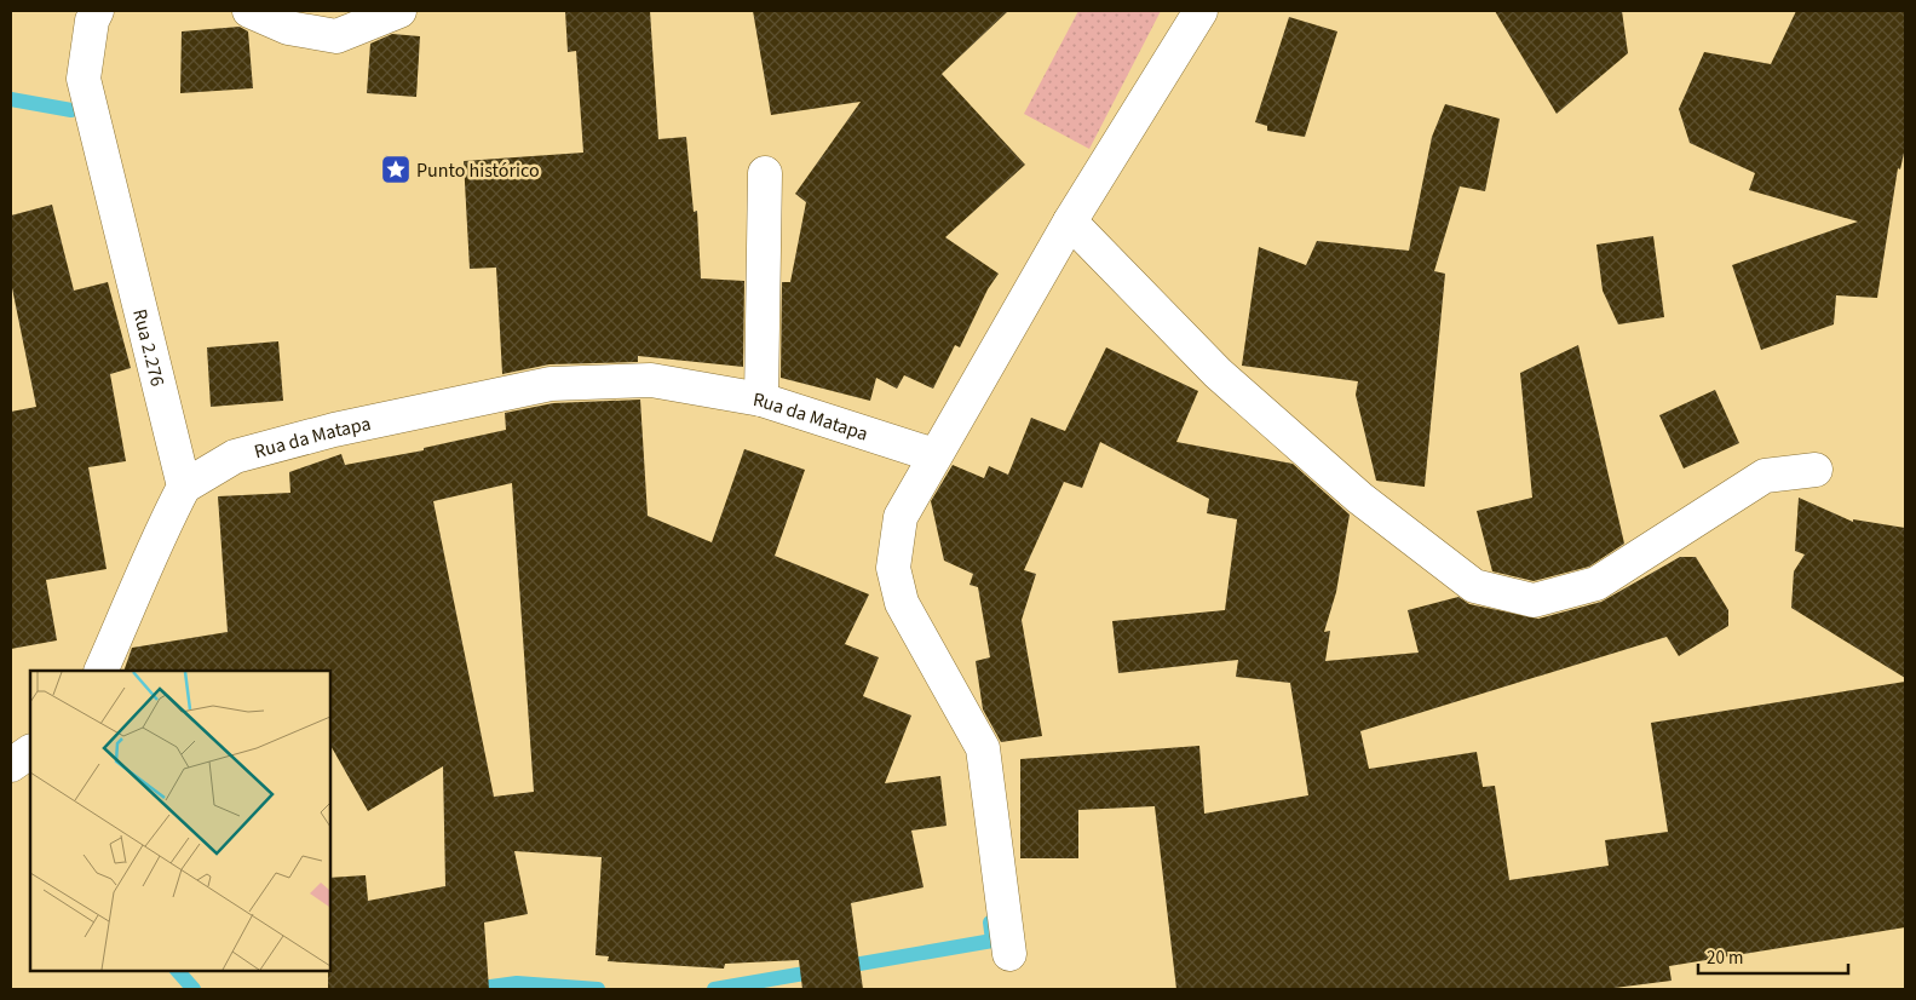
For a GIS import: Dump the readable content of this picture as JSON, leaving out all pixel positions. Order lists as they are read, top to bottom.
{
  "streets": {
    "street": ["Rua 2.276", "Rua da Matapa"]
  },
  "crossings": [
    ["Rua 2.276", "Rua da Matapa"]
  ],
  "places": {
    "place": ["Punto histórico"]
  },
  "scale_bar": "20 m"
}
